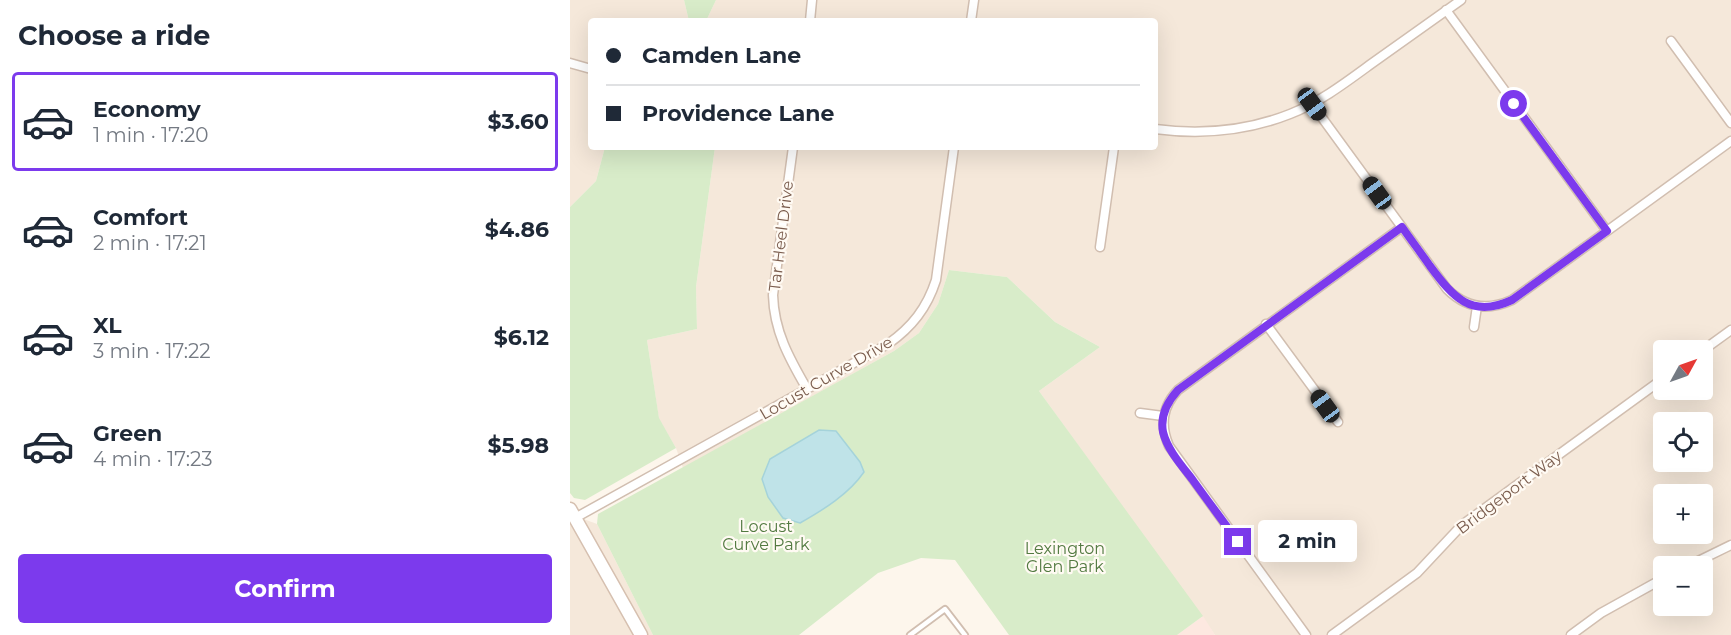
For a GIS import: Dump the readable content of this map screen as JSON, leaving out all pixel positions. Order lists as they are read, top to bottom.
{
  "streets": {
    "street": ["Tar Heel Drive", "Locust Curve Drive", "Bridgeport Way"]
  },
  "crossings": [
    ["Tar Heel Drive", "Locust Curve Drive"]
  ],
  "parks": ["Locust Curve Park", "Lexington Glen Park"],
  "north": "top right",
  "page": {
    "heading": "Choose a ride",
    "banner": ["Camden Lane", "Providence Lane"],
    "list": [
      {
        "name": "Economy",
        "note": "1 min · 17:20",
        "value": "$3.60"
      },
      {
        "name": "Comfort",
        "note": "2 min · 17:21",
        "value": "$4.86"
      },
      {
        "name": "XL",
        "note": "3 min · 17:22",
        "value": "$6.12"
      },
      {
        "name": "Green",
        "note": "4 min · 17:23",
        "value": "$5.98"
      }
    ],
    "map_buttons": ["+", "−"],
    "bubble": "2 min",
    "buttons": "Confirm"
  }
}
